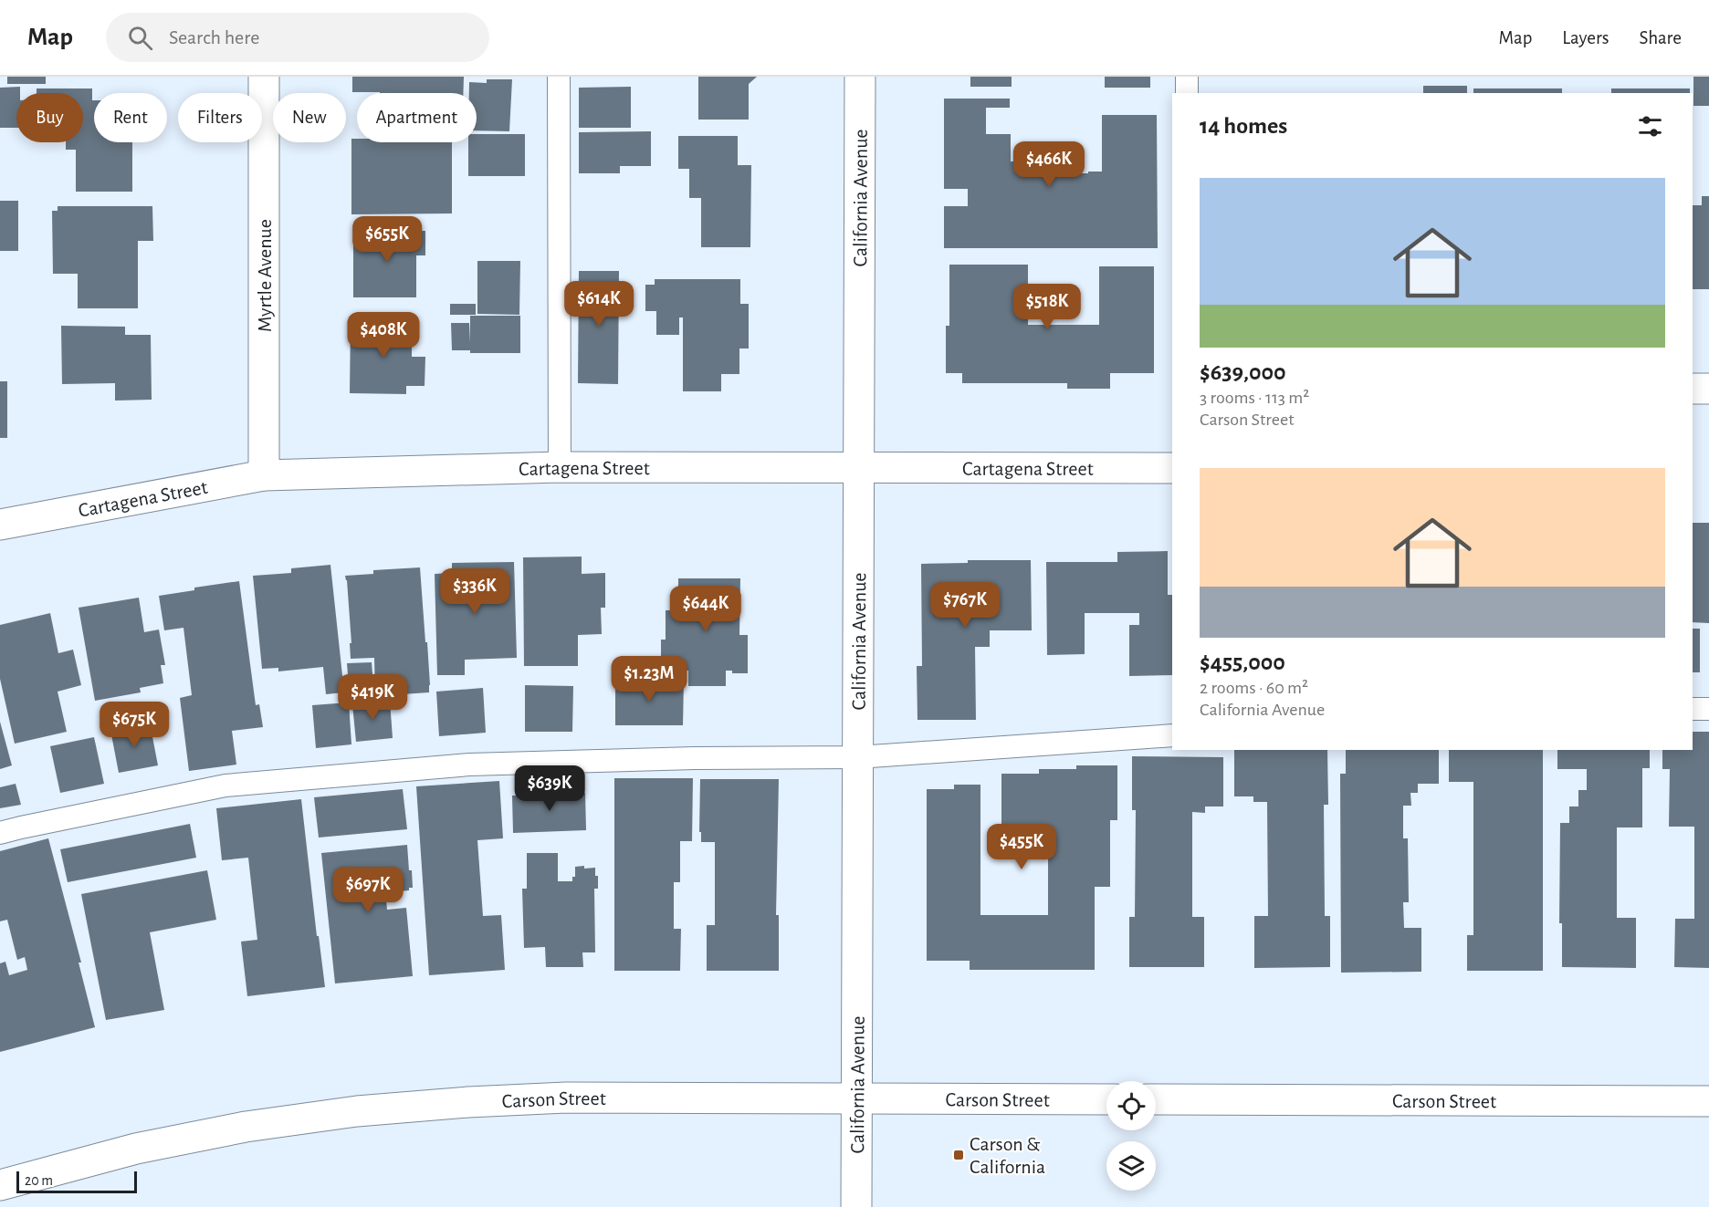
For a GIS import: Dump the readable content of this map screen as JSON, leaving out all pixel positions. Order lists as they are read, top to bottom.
{
  "streets": {
    "street": [
      "California Avenue",
      "Myrtle Avenue",
      "Cartagena Street",
      "Carson Street"
    ]
  },
  "crossings": [
    ["California Avenue", "Cartagena Street"],
    ["California Avenue", "Carson Street"],
    ["Myrtle Avenue", "Cartagena Street"]
  ],
  "places": {
    "transit": ["Carson & California"]
  },
  "scale_bar": "20 m",
  "page": {
    "header": "Map",
    "search": "Search here",
    "nav": ["Map", "Layers", "Share"],
    "chip": [
      "Buy",
      "Rent",
      "Filters",
      "New",
      "Apartment"
    ],
    "heading": "14 homes",
    "price": [
      "$466K",
      "$655K",
      "$614K",
      "$518K",
      "$408K",
      "$336K",
      "$767K",
      "$644K",
      "$1.23M",
      "$419K",
      "$675K",
      "$639K",
      "$455K",
      "$697K"
    ],
    "list": [
      {
        "name": "$639,000",
        "note": "3 rooms · 113 m² · Carson Street"
      },
      {
        "name": "$455,000",
        "note": "2 rooms · 60 m² · California Avenue"
      }
    ],
    "scale": "20 m"
  }
}
